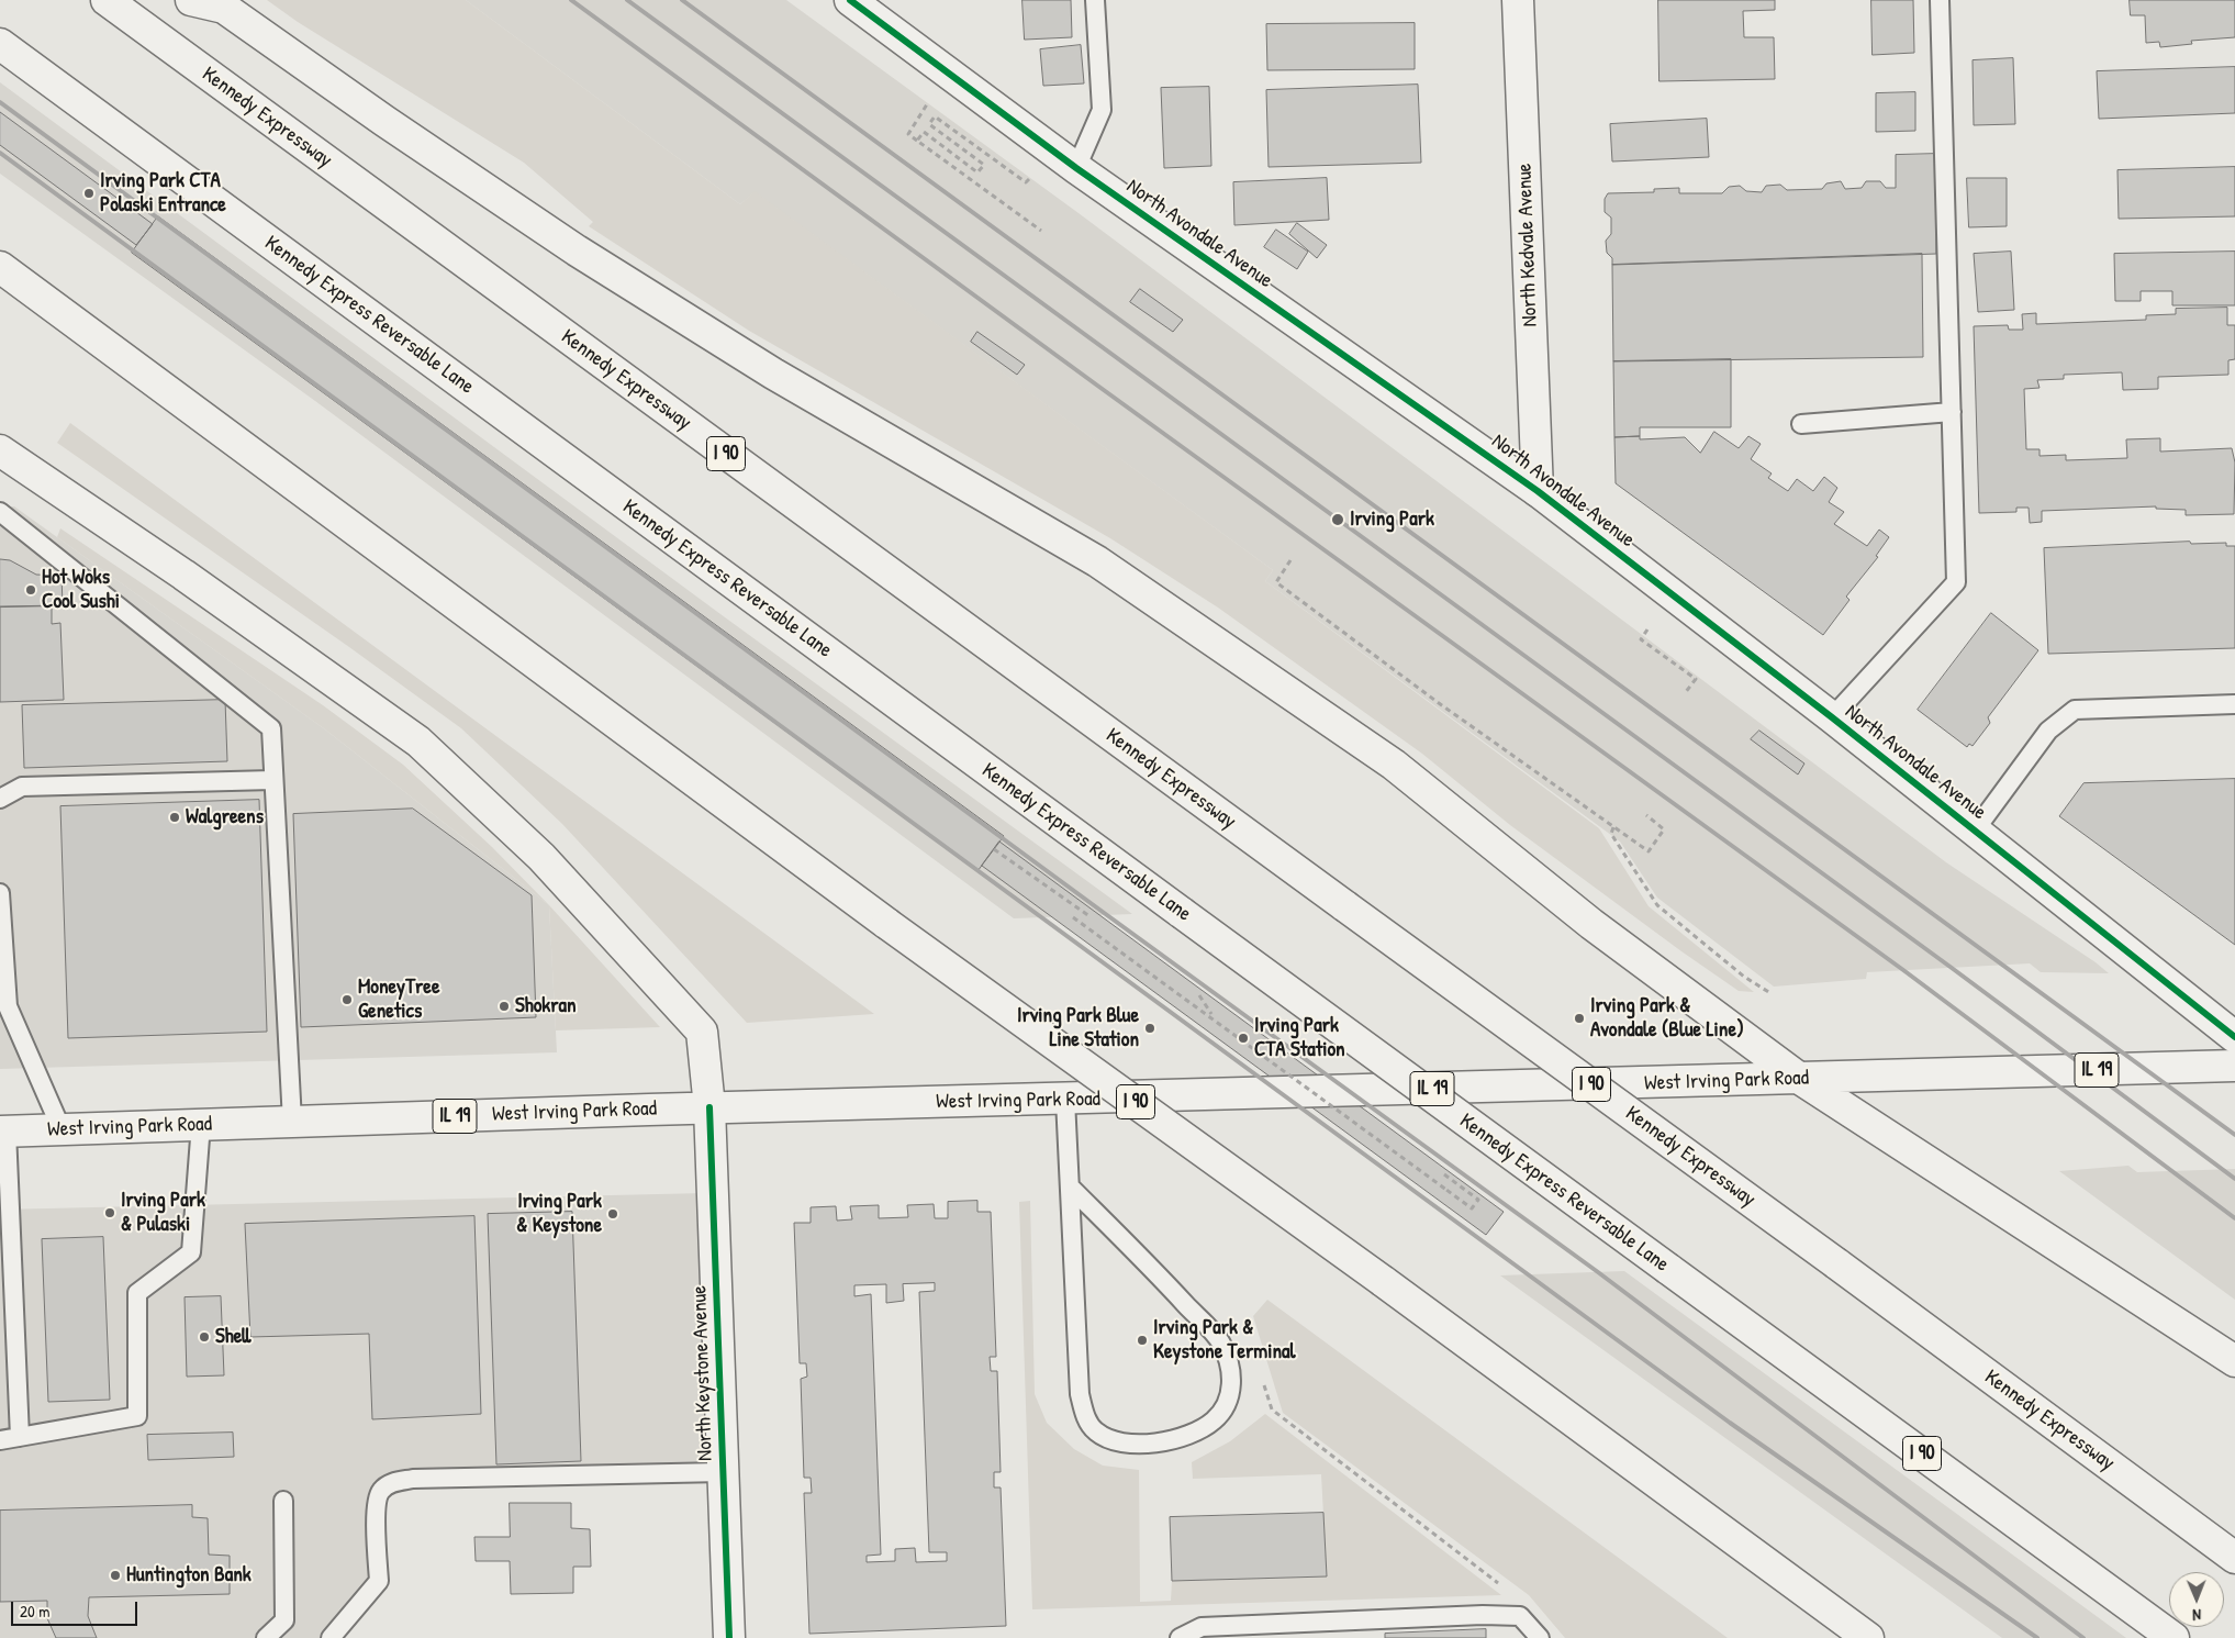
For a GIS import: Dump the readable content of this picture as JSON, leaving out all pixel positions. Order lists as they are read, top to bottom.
{
  "streets": {
    "main road": [
      "Kennedy Expressway",
      "North Avondale Avenue",
      "North Kedvale Avenue",
      "Kennedy Express Reversable Lane",
      "I 90",
      "IL 19",
      "West Irving Park Road",
      "North Keystone Avenue"
    ]
  },
  "crossings": [
    ["North Avondale Avenue", "North Kedvale Avenue"],
    ["West Irving Park Road", "North Keystone Avenue"]
  ],
  "places": [
    "Irving Park CTA Polaski Entrance",
    "Irving Park",
    "Hot Woks Cool Sushi",
    "Walgreens",
    "MoneyTree Genetics",
    "Shokran",
    "Irving Park & Avondale (Blue Line)",
    "Irving Park Blue Line Station",
    "Irving Park CTA Station",
    "Irving Park & Pulaski",
    "Irving Park & Keystone",
    "Shell",
    "Irving Park & Keystone Terminal",
    "Huntington Bank"
  ],
  "scale_bar": "20 m",
  "north": "bottom"
}
